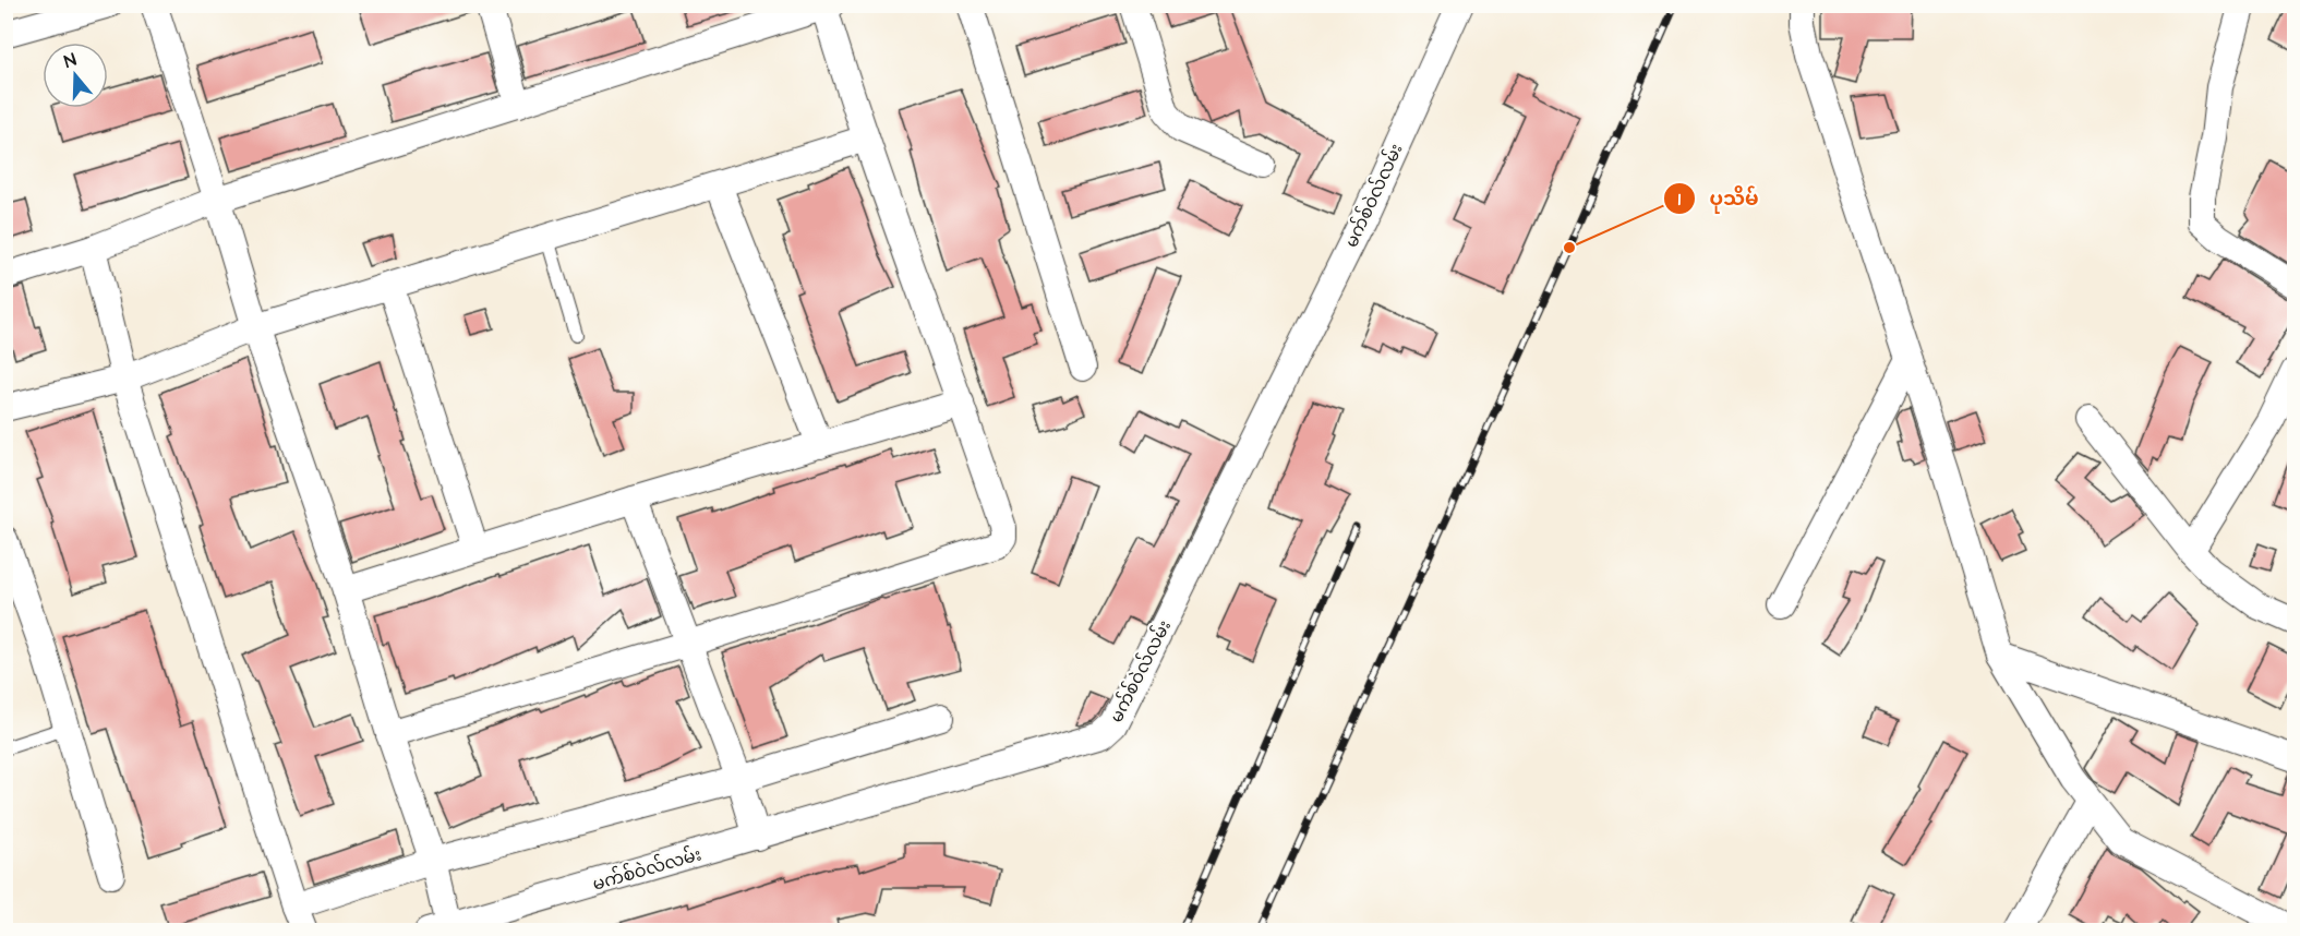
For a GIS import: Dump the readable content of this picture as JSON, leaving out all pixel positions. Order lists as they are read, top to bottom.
{
  "streets": {
    "street": ["မက်စ်ဝဲလ်လမ်း"]
  },
  "places": ["ပုသိမ်"],
  "north": "top"
}
